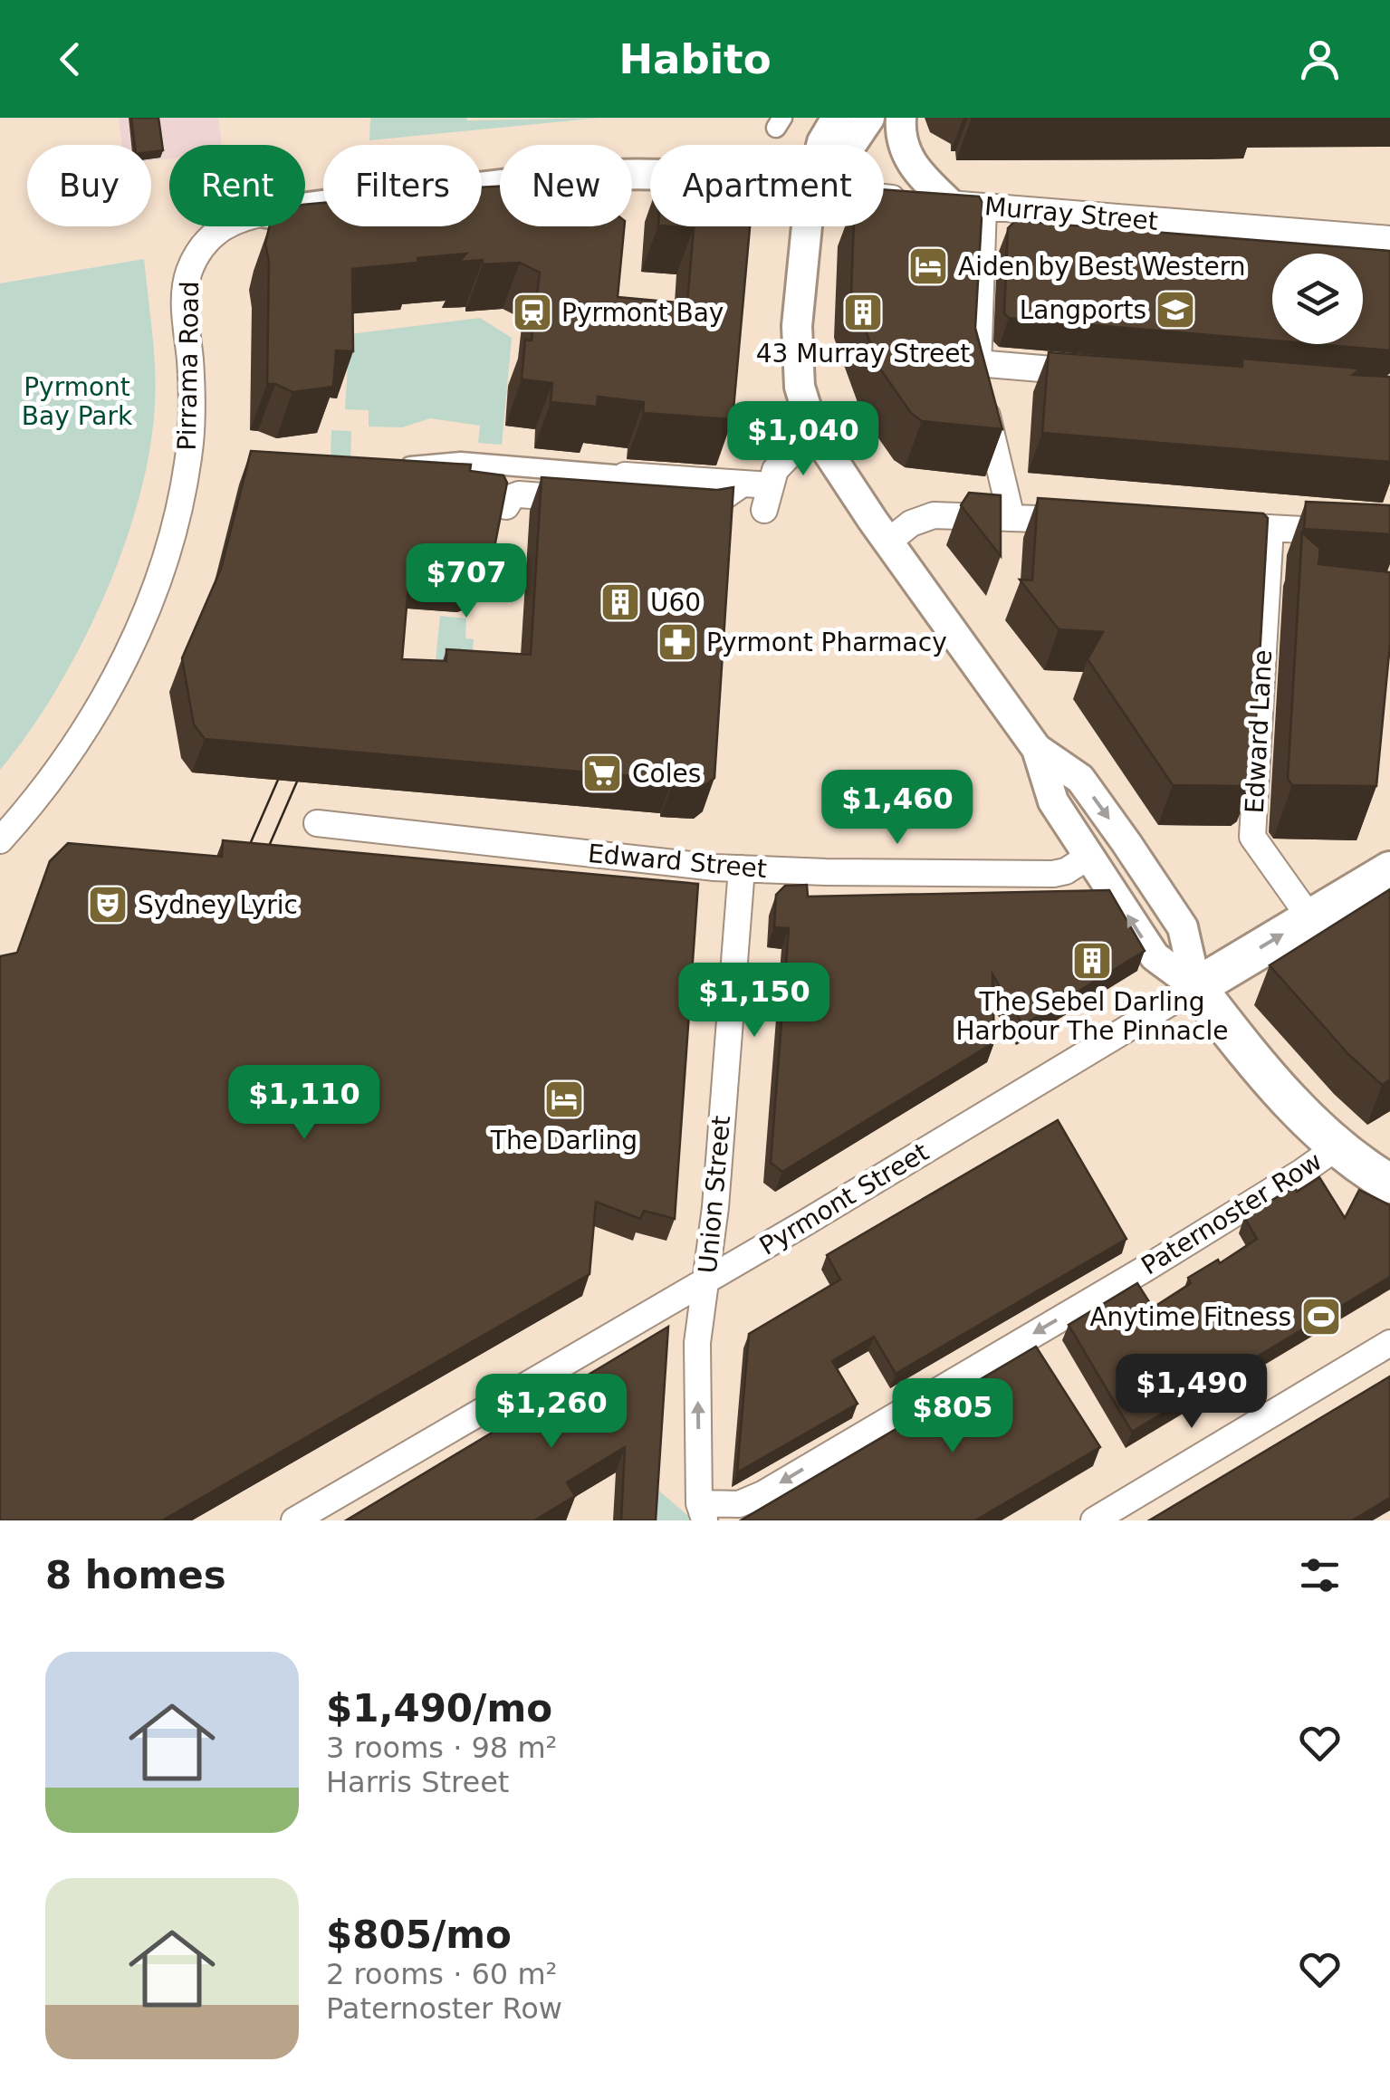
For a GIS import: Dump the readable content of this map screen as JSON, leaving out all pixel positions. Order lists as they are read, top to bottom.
{
  "streets": {
    "main road": ["Pyrmont Street"],
    "street": [
      "Murray Street",
      "Pirrama Road",
      "Edward Lane",
      "Edward Street",
      "Union Street",
      "Paternoster Row"
    ]
  },
  "crossings": [
    ["Edward Lane", "Pyrmont Street"],
    ["Edward Street", "Union Street"],
    ["Union Street", "Pyrmont Street"],
    ["Union Street", "Paternoster Row"]
  ],
  "one_way": ["Union Street"],
  "parks": ["Pyrmont Bay Park"],
  "places": {
    "hotel": ["Aiden by Best Western", "The Darling"],
    "school or university": ["Langports"],
    "station": ["Pyrmont Bay"],
    "building": ["43 Murray Street", "U60", "The Sebel Darling Harbour The Pinnacle"],
    "pharmacy": ["Pyrmont Pharmacy"],
    "supermarket": ["Coles"],
    "theatre": ["Sydney Lyric"],
    "sports": ["Anytime Fitness"]
  },
  "page": {
    "header": "Habito",
    "chip": [
      "Buy",
      "Rent",
      "Filters",
      "New",
      "Apartment"
    ],
    "price": [
      "$1,040",
      "$707",
      "$1,460",
      "$1,150",
      "$1,110",
      "$1,490",
      "$1,260",
      "$805"
    ],
    "heading": "8 homes",
    "list": [
      {
        "name": "$1,490/mo",
        "note": "3 rooms · 98 m² · Harris Street"
      },
      {
        "name": "$805/mo",
        "note": "2 rooms · 60 m² · Paternoster Row"
      }
    ]
  }
}
